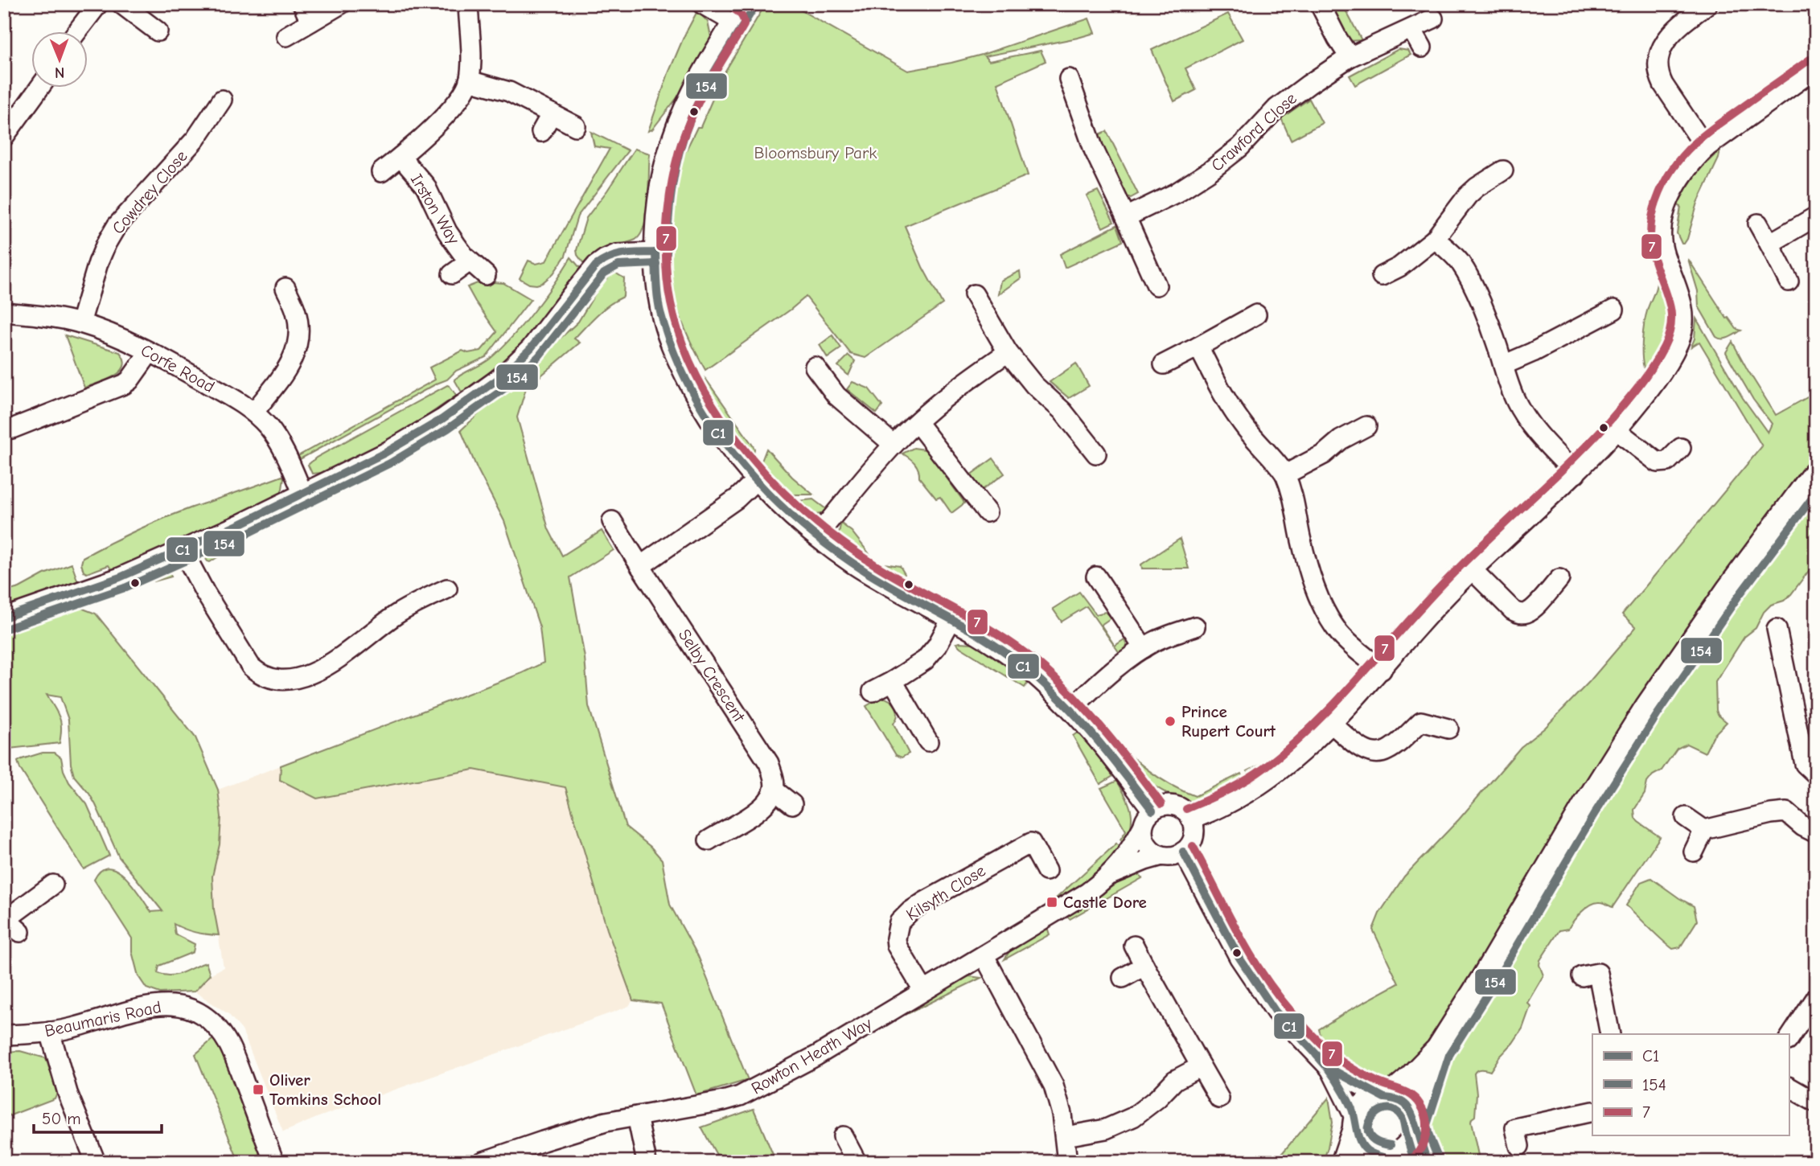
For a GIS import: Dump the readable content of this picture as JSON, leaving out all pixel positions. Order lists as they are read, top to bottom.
{
  "streets": {
    "street": [
      "Crawford Close",
      "Cowdrey Close",
      "Irston Way",
      "Corfe Road",
      "Selby Crescent",
      "Kilsyth Close",
      "Beaumaris Road",
      "Rowton Heath Way"
    ]
  },
  "crossings": [
    ["Cowdrey Close", "Corfe Road"],
    ["Kilsyth Close", "Rowton Heath Way"]
  ],
  "parks": ["Bloomsbury Park"],
  "places": {
    "other": ["Prince Rupert Court"],
    "transit": ["Castle Dore", "Oliver Tomkins School"]
  },
  "lines": ["transit line 7", "transit line 154", "transit line C1"],
  "legend": ["C1", "154", "7"],
  "scale_bar": "50 m",
  "north": "bottom"
}
